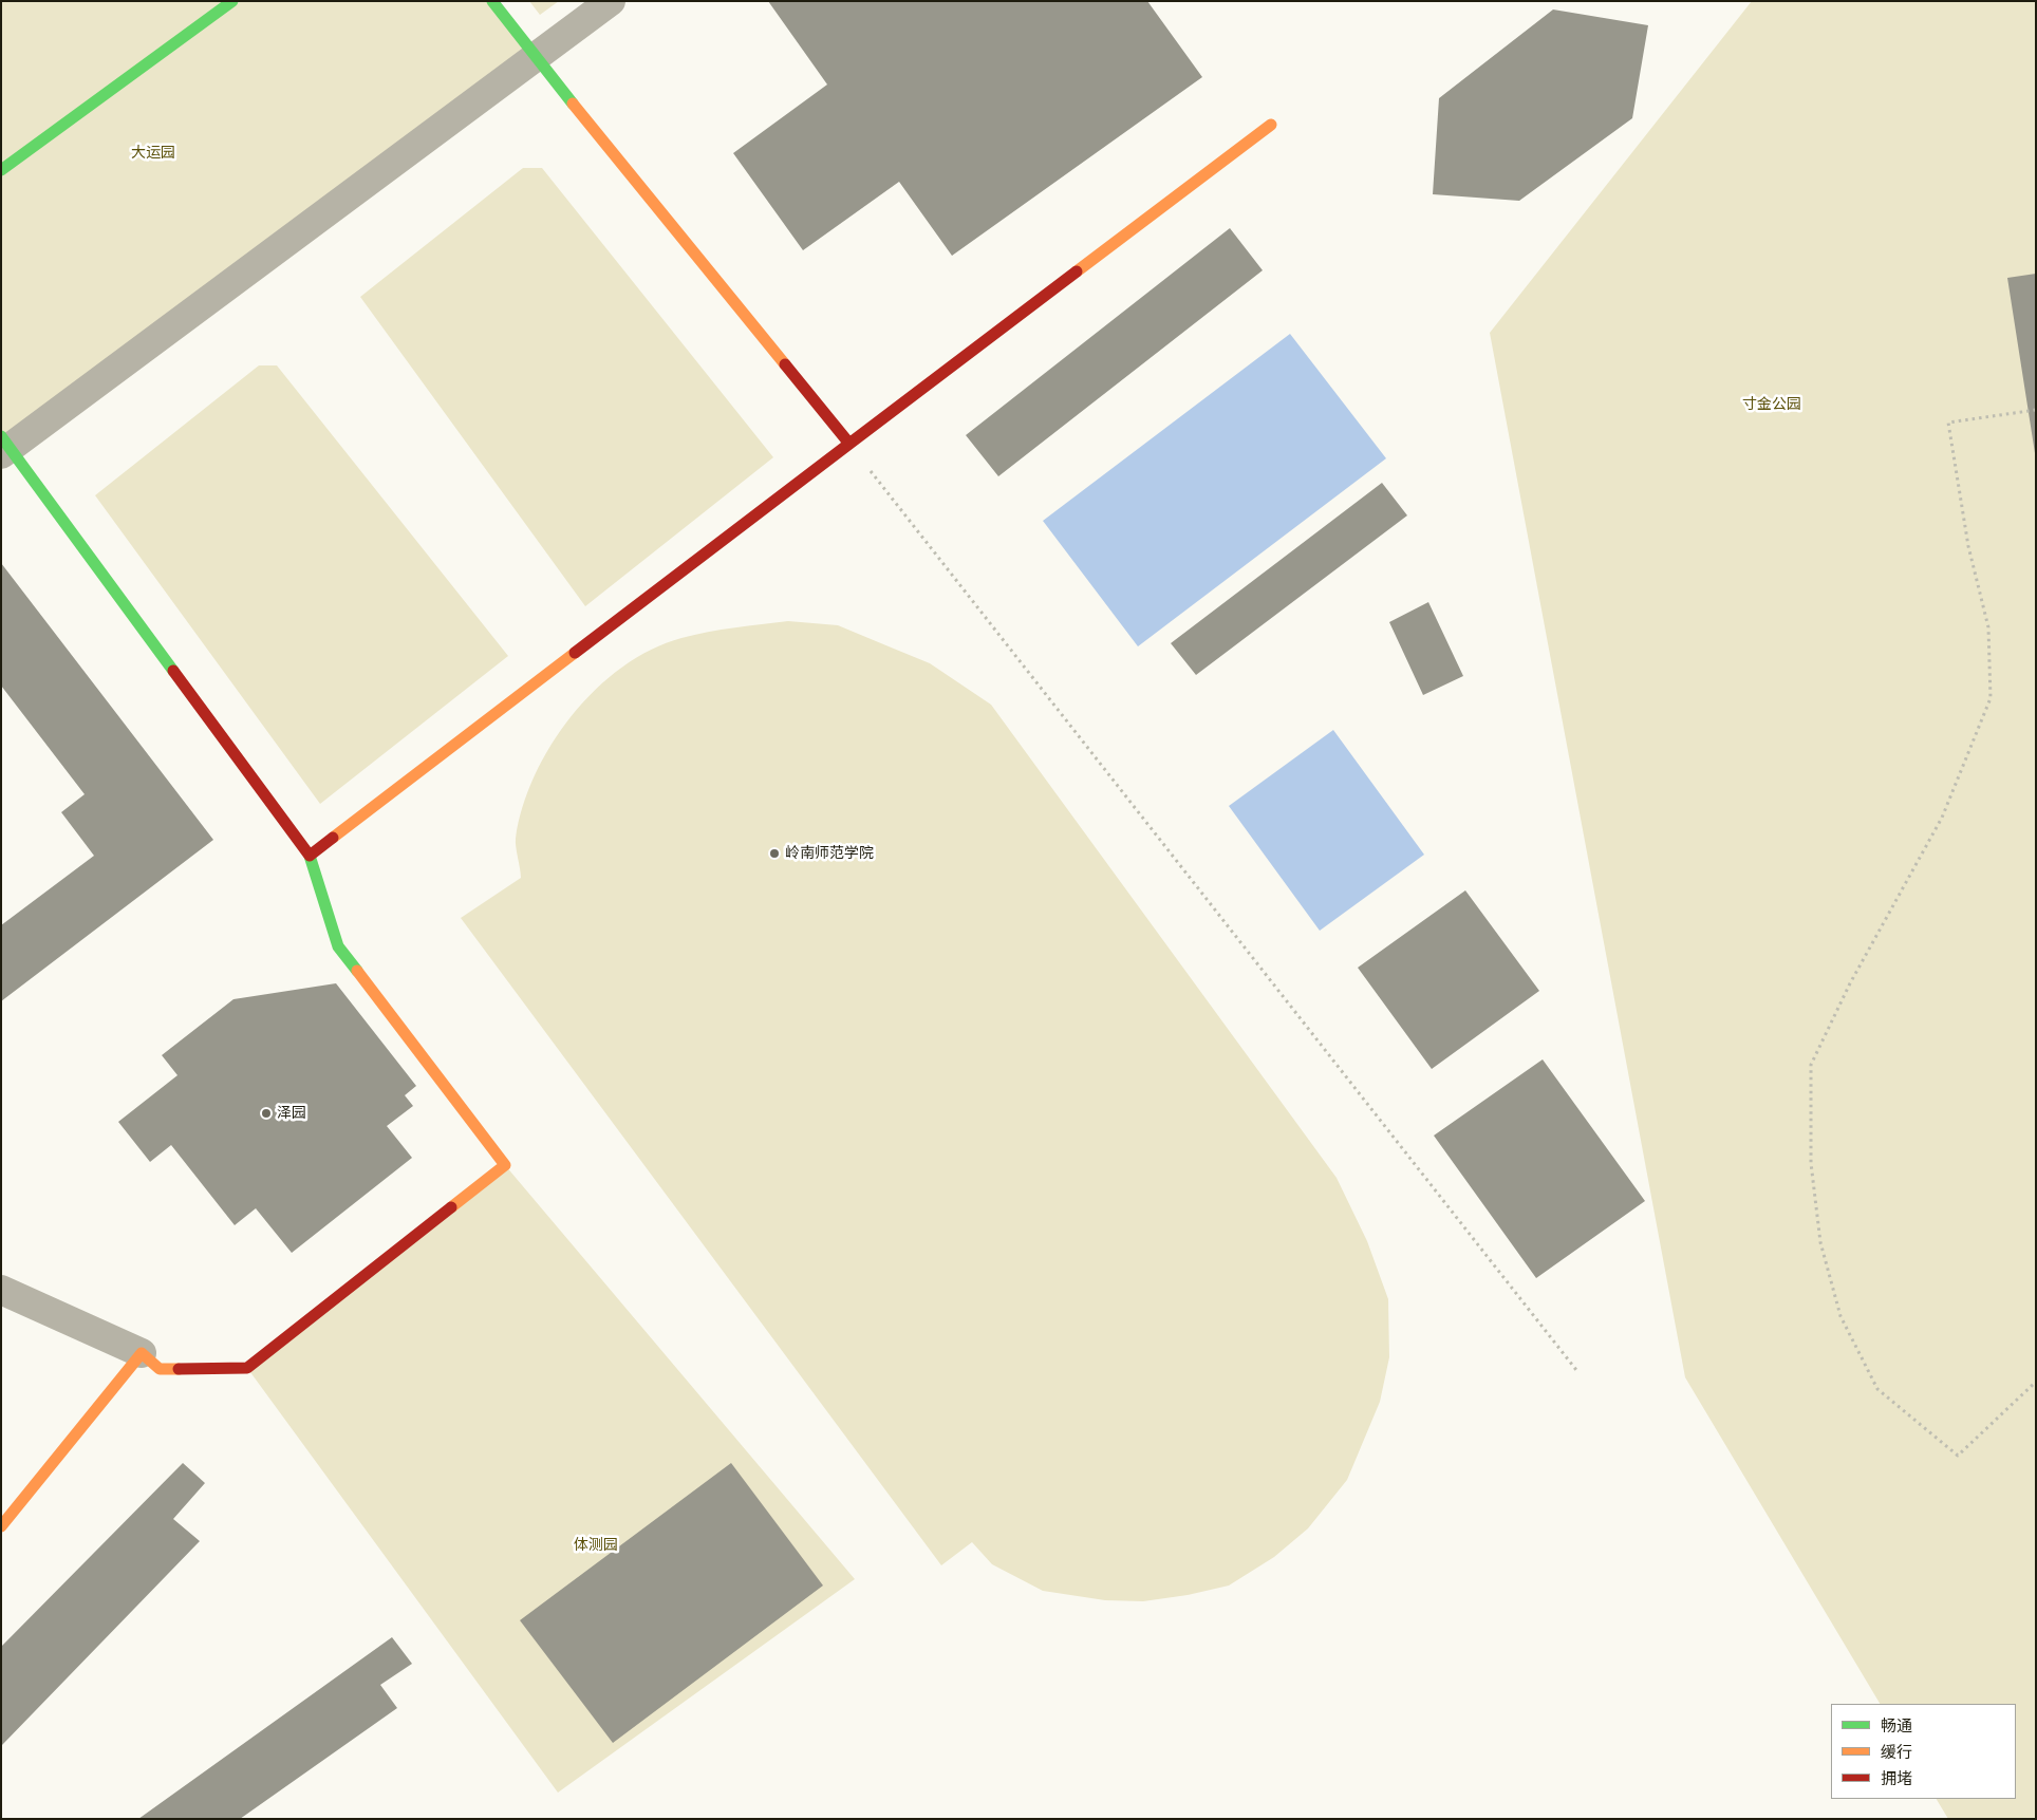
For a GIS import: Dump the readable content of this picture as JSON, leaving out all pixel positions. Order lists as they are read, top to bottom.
{
  "parks": ["大运园", "寸金公园", "体测园"],
  "places": ["岭南师范学院", "泽园"],
  "legend": ["畅通", "缓行", "拥堵"]
}
